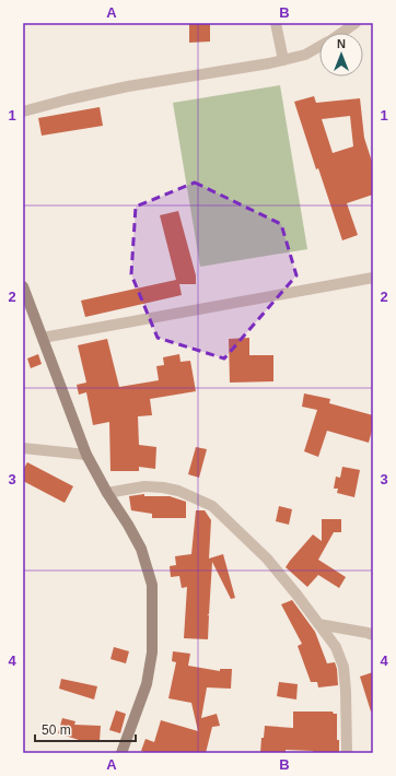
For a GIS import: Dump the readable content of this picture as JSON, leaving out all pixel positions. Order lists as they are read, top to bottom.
{
  "scale_bar": "50 m",
  "north": "top",
  "grid": {
    "columns": ["A", "B"],
    "rows": [
      "1",
      "2",
      "3",
      "4"
    ]
  }
}
